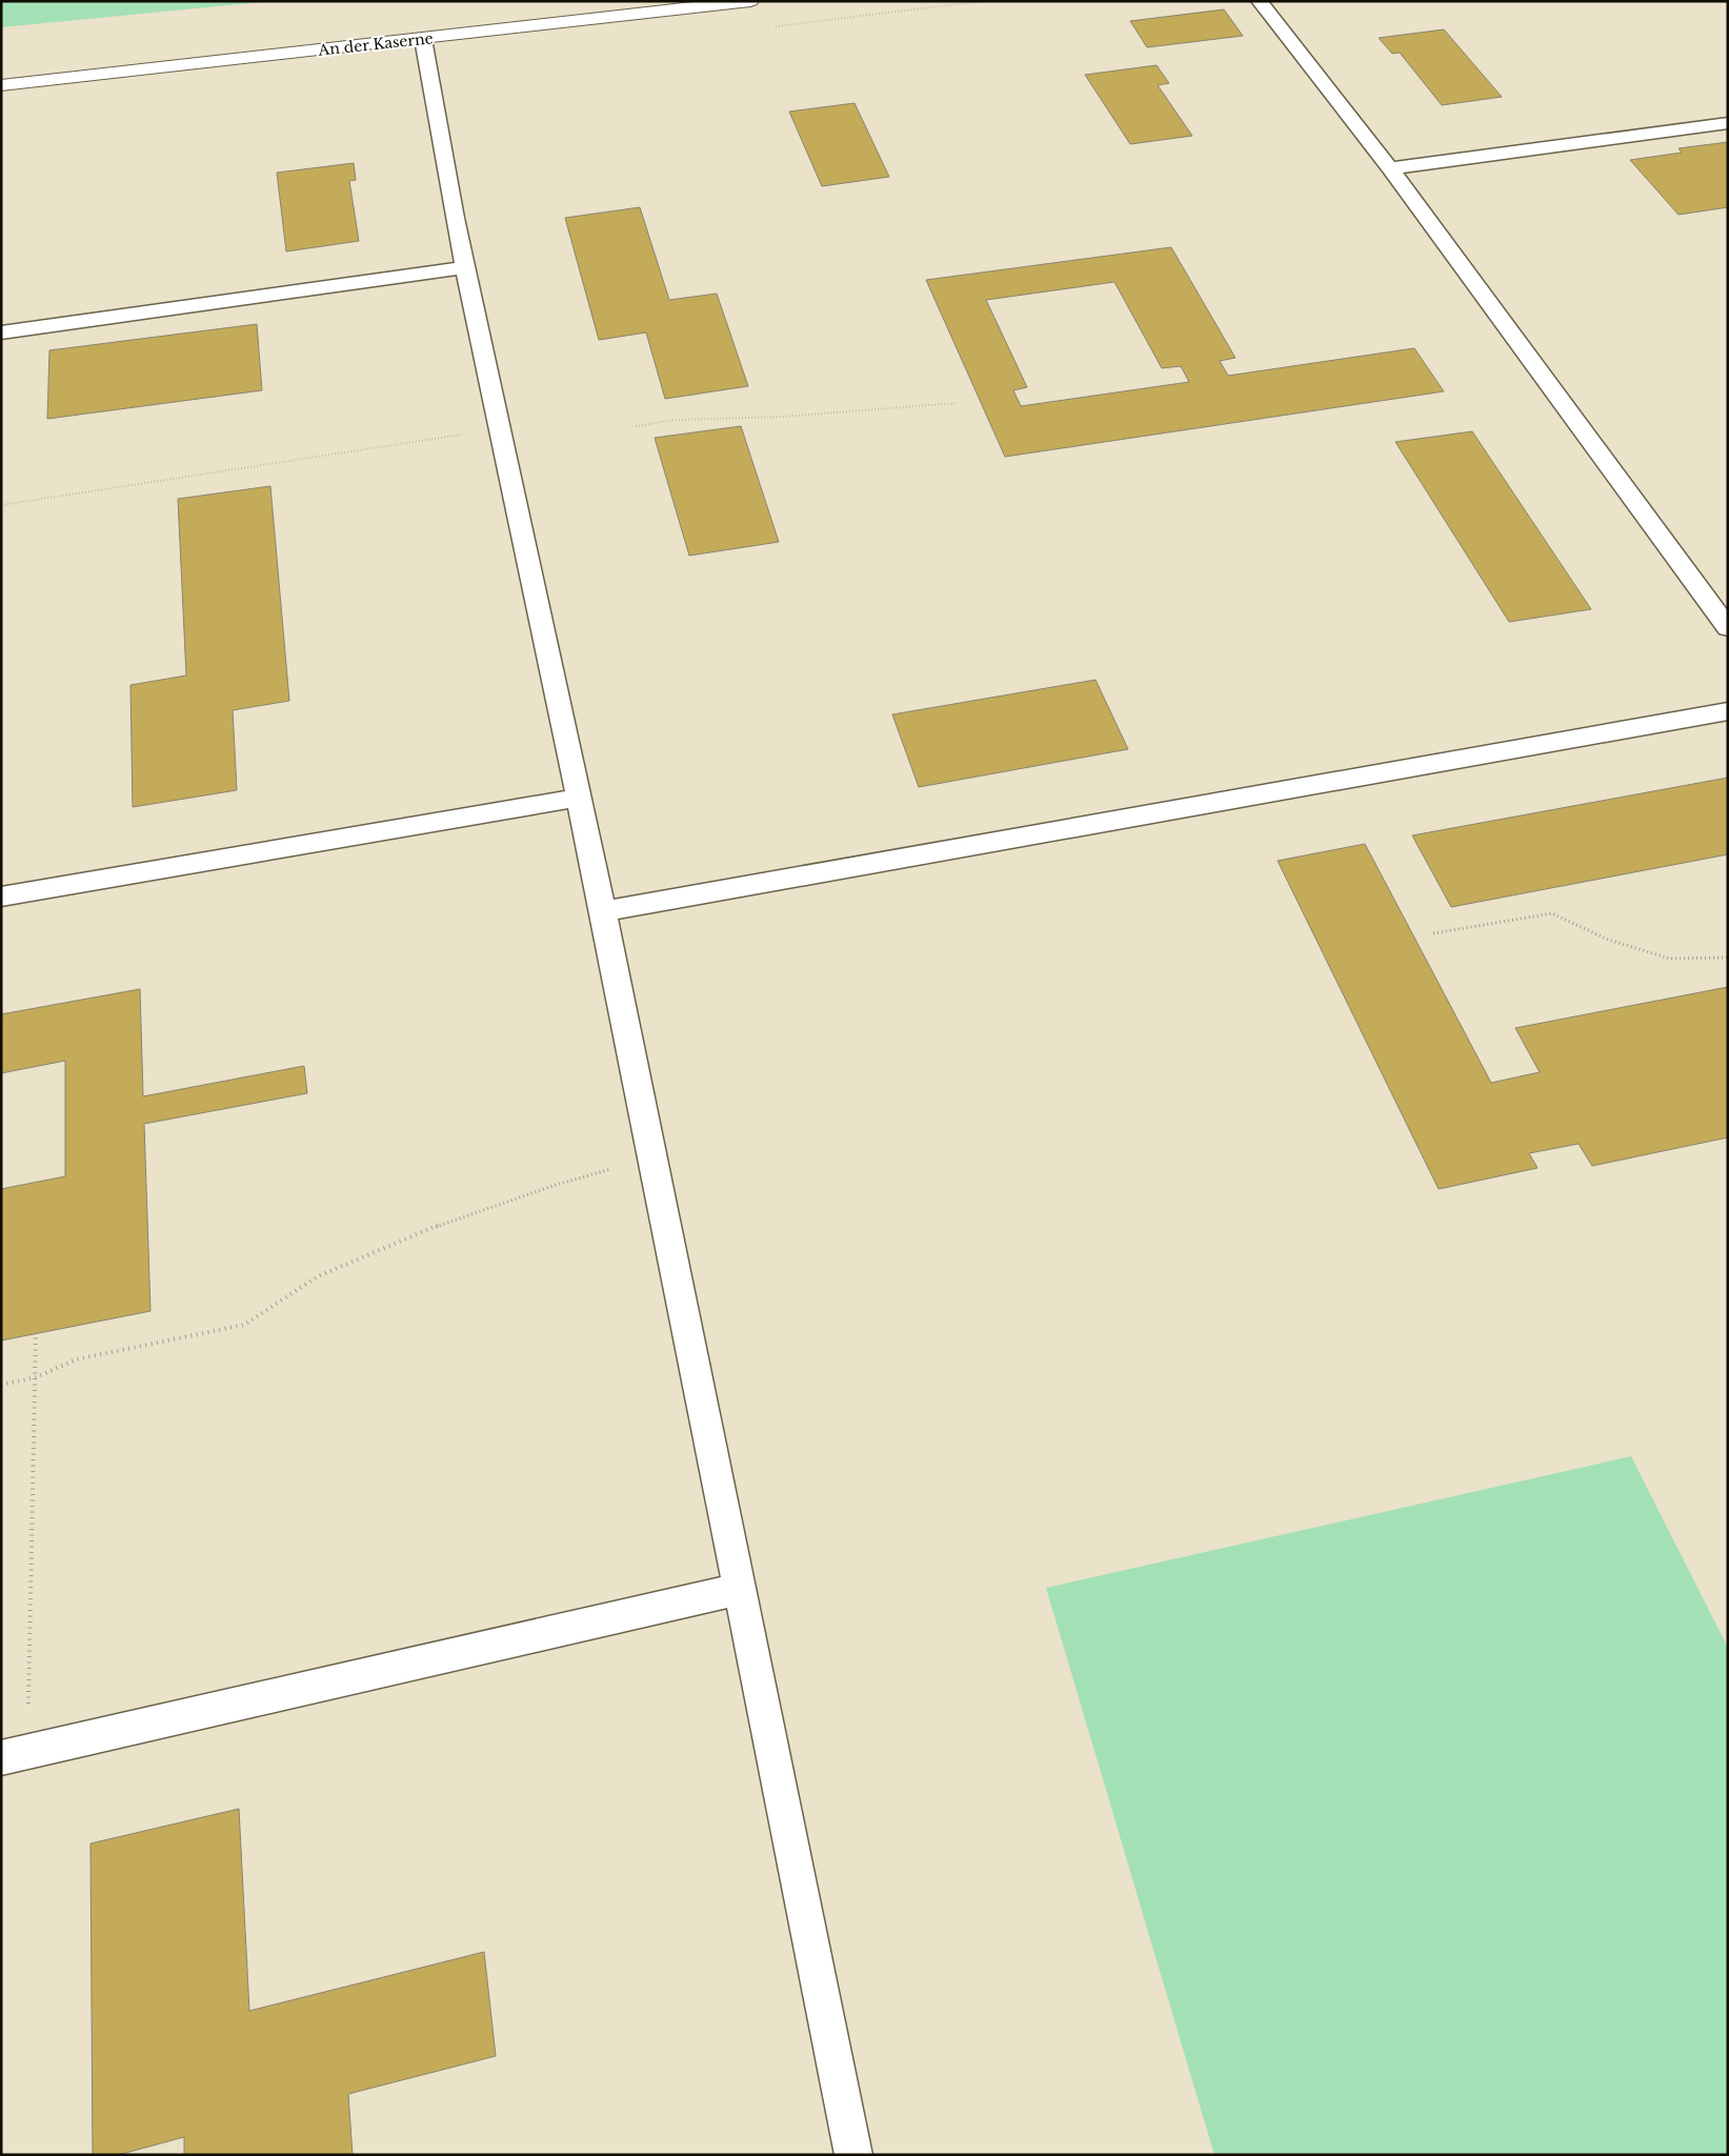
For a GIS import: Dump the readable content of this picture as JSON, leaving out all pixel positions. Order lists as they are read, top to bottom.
{
  "streets": {
    "street": ["An der Kaserne"]
  }
}
